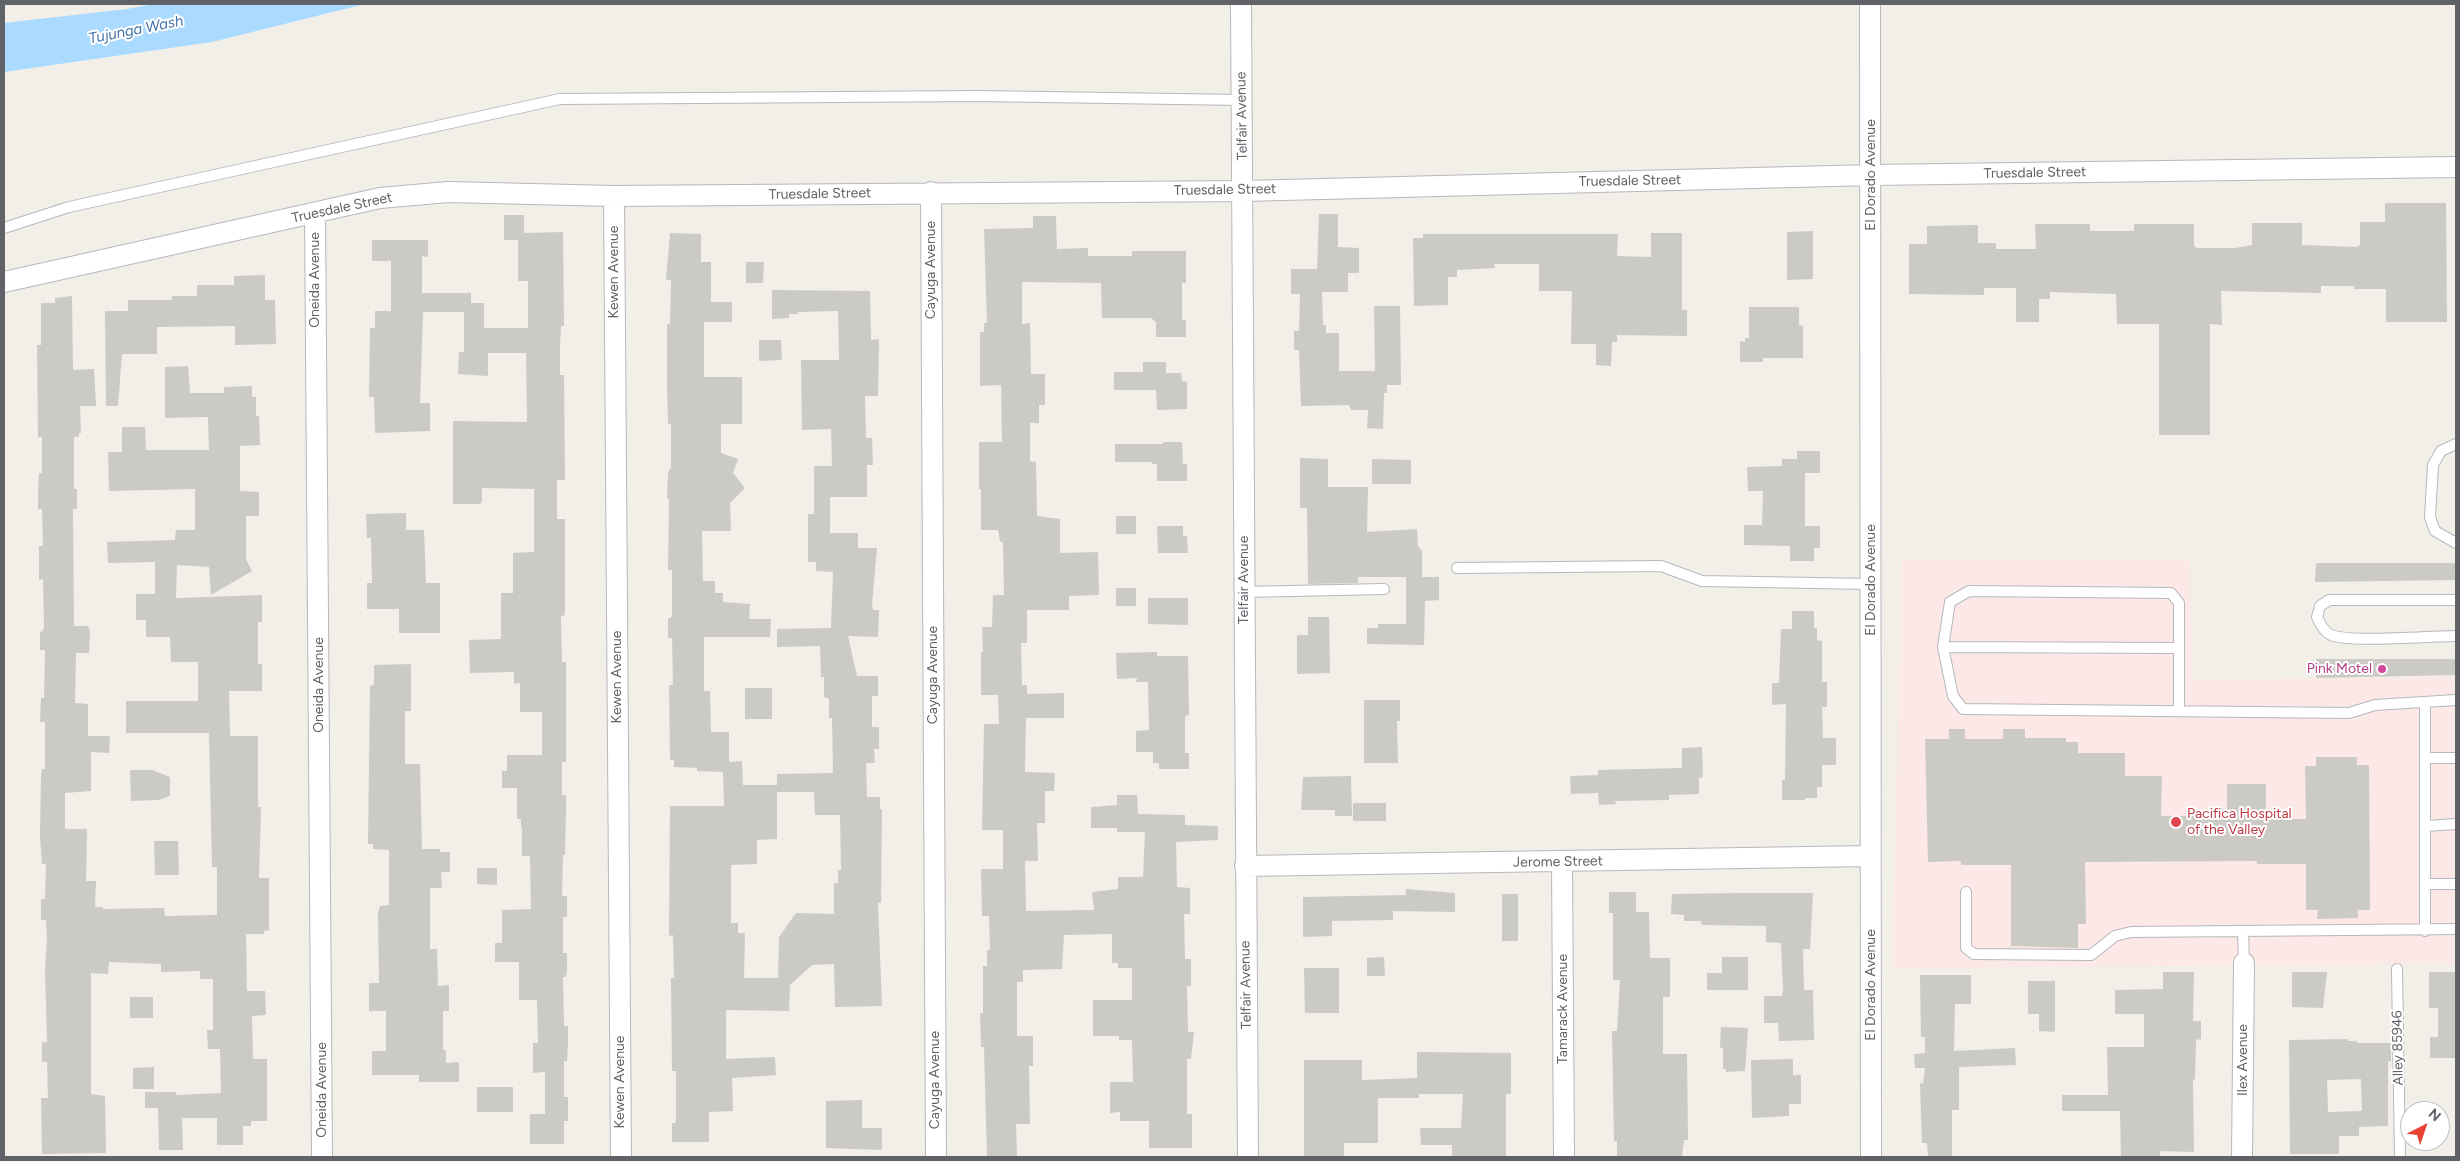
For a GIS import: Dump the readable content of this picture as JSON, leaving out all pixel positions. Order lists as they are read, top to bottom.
{
  "streets": {
    "street": [
      "Telfair Avenue",
      "Truesdale Street",
      "El Dorado Avenue",
      "Cayuga Avenue",
      "Kewen Avenue",
      "Oneida Avenue",
      "Jerome Street",
      "Tamarack Avenue",
      "Ilex Avenue"
    ],
    "lane": ["Alley 85946"]
  },
  "crossings": [
    ["Telfair Avenue", "Truesdale Street"],
    ["Telfair Avenue", "Jerome Street"],
    ["Truesdale Street", "El Dorado Avenue"],
    ["Truesdale Street", "Cayuga Avenue"],
    ["Truesdale Street", "Kewen Avenue"],
    ["Truesdale Street", "Oneida Avenue"],
    ["El Dorado Avenue", "Jerome Street"],
    ["Jerome Street", "Tamarack Avenue"]
  ],
  "water": ["Tujunga Wash"],
  "places": ["Pink Motel", "Pacifica Hospital of the Valley"],
  "north": "top right"
}
